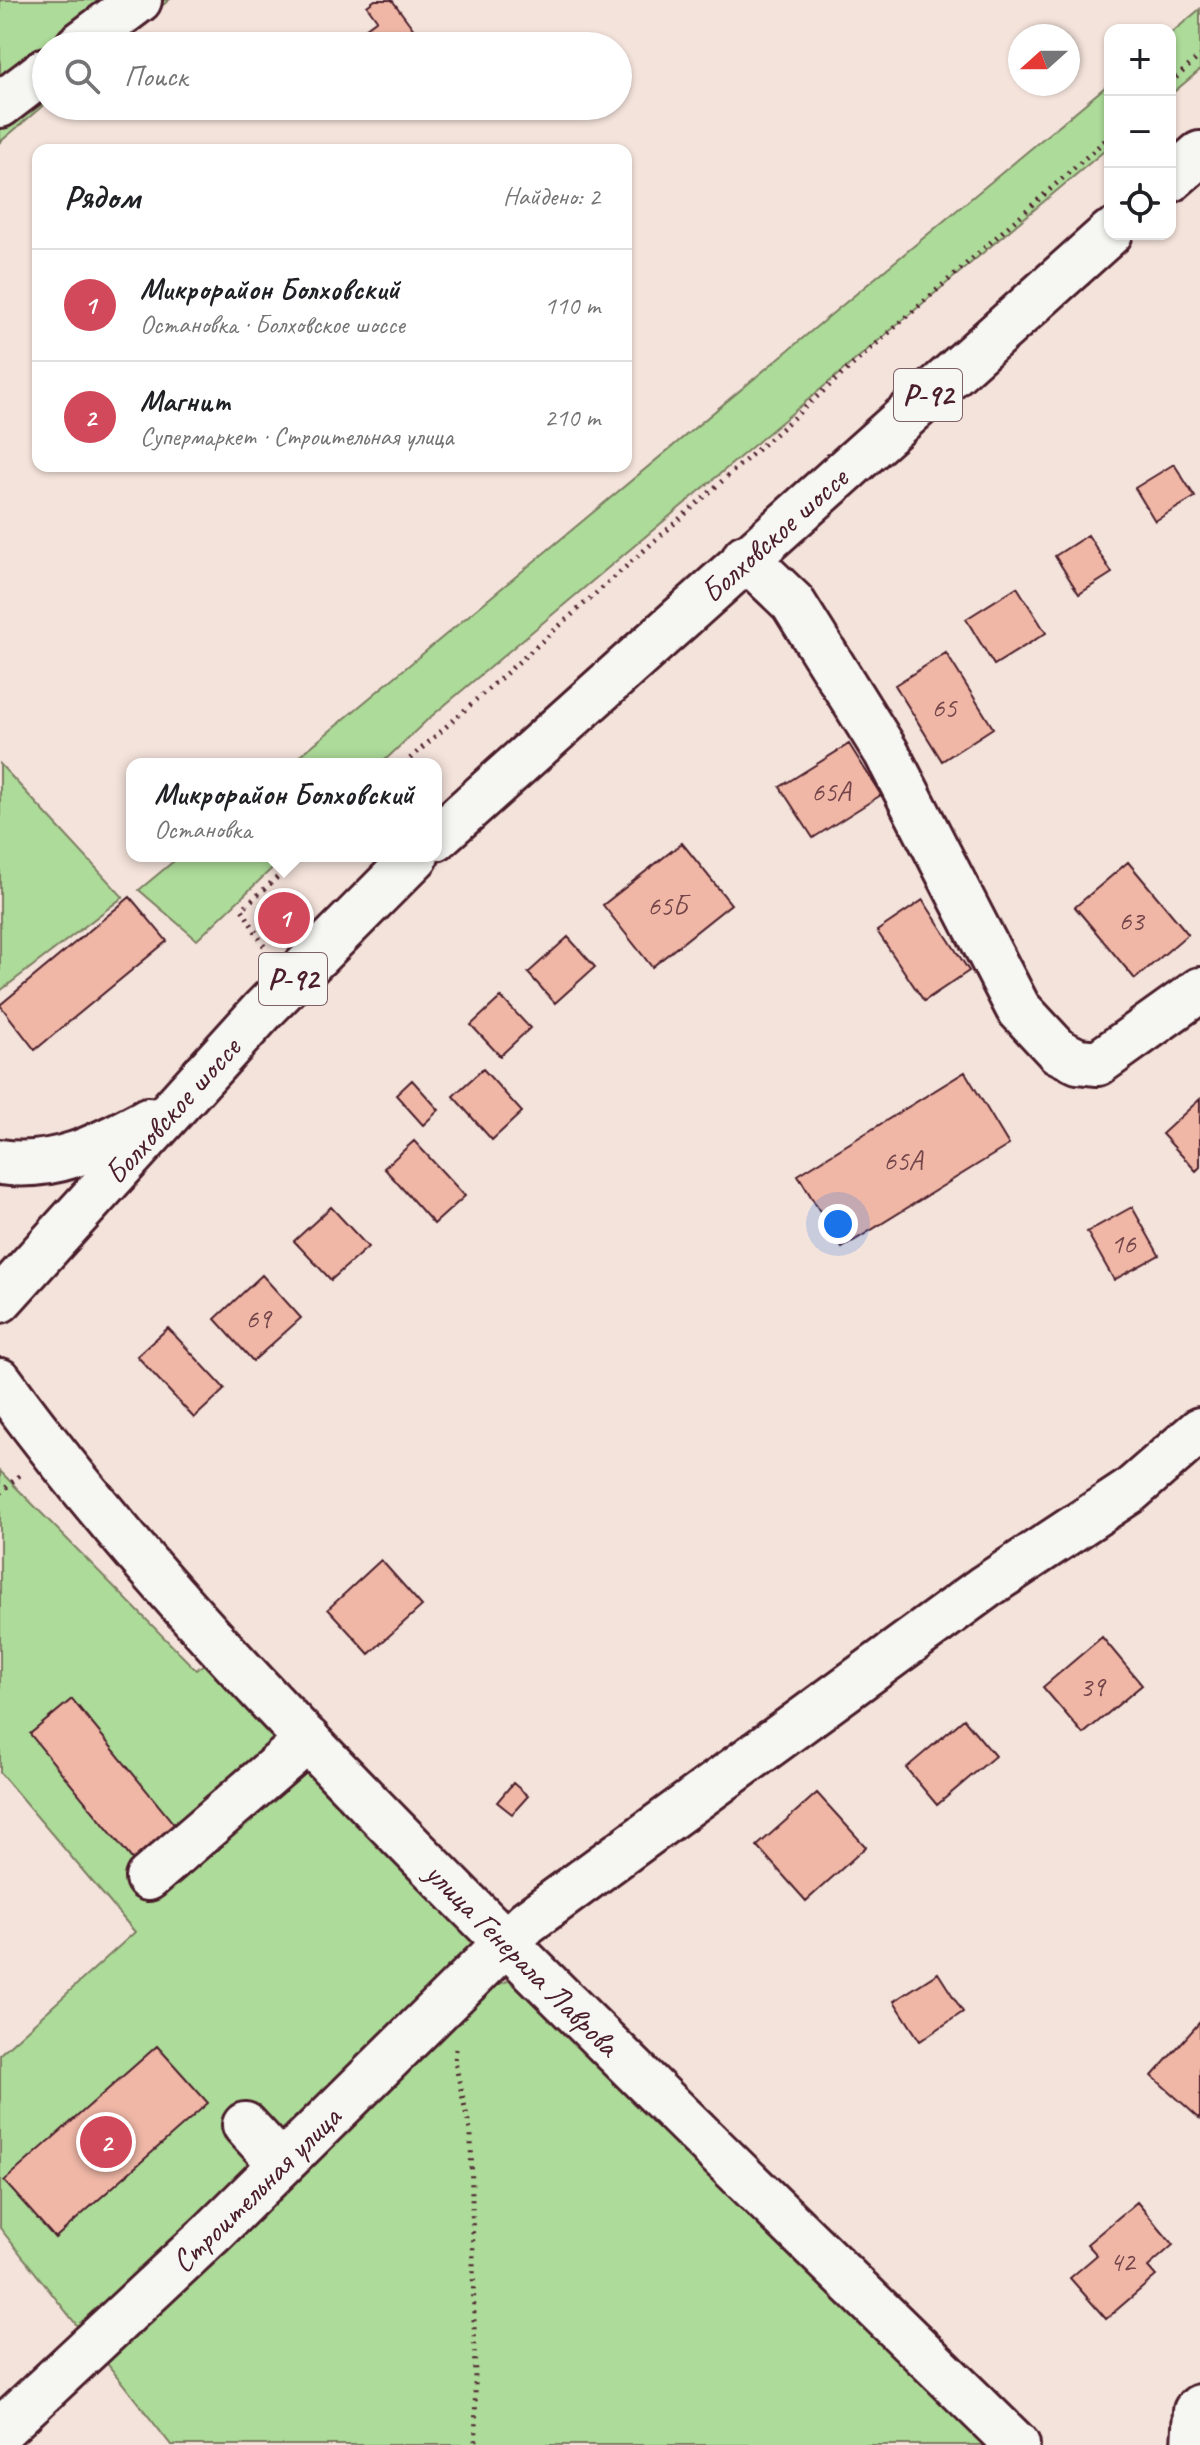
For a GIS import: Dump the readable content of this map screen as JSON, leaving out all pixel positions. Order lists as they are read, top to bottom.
{
  "streets": {
    "street": [
      "Р-92",
      "Болховское шоссе",
      "улица Генерала Лаврова",
      "Строительная улица"
    ]
  },
  "crossings": [
    ["улица Генерала Лаврова", "Строительная улица"]
  ],
  "house_numbers": [
    "65",
    "65А",
    "65Б",
    "63",
    "65А",
    "16",
    "69",
    "39",
    "42"
  ],
  "north": "left",
  "page": {
    "map_buttons": ["+", "−"],
    "search": "Поиск",
    "heading": ["Рядом", "Найдено: 2"],
    "list": [
      {
        "mark": "1",
        "name": "Микрорайон Болховский",
        "note": "Остановка · Болховское шоссе",
        "value": "110 m"
      },
      {
        "mark": "2",
        "name": "Магнит",
        "note": "Супермаркет · Строительная улица",
        "value": "210 m"
      }
    ],
    "popup": ["Микрорайон Болховский", "Остановка"],
    "pins": ["1", "2"]
  }
}
